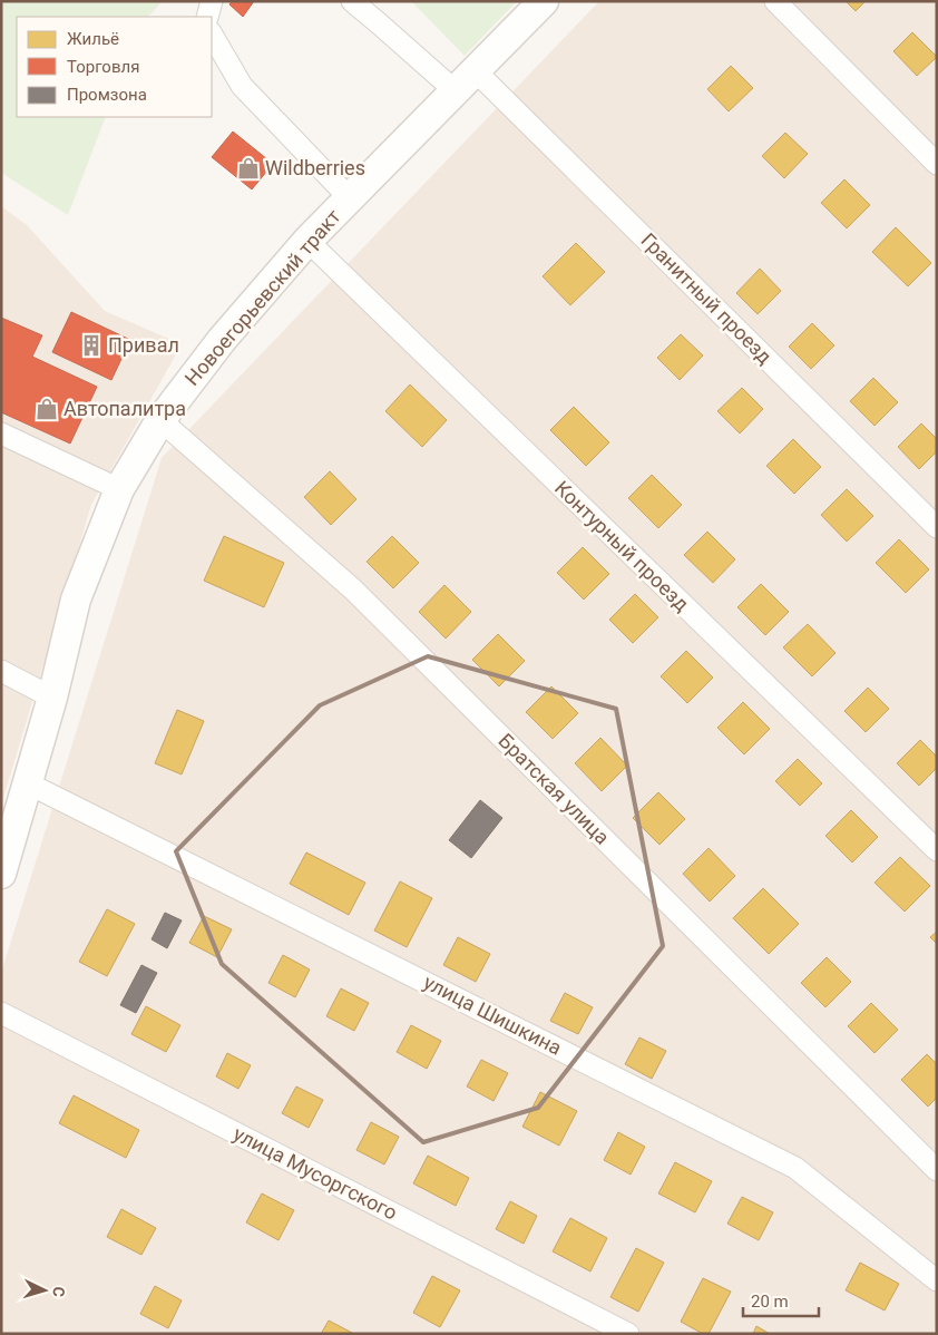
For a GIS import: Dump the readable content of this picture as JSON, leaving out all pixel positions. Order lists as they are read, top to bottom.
{
  "streets": {
    "main road": ["Новоегорьевский тракт"],
    "street": [
      "Гранитный проезд",
      "Контурный проезд",
      "Братская улица",
      "улица Шишкина",
      "улица Мусоргского"
    ]
  },
  "crossings": [
    ["Новоегорьевский тракт", "Гранитный проезд"],
    ["Новоегорьевский тракт", "Контурный проезд"],
    ["Новоегорьевский тракт", "Братская улица"],
    ["Новоегорьевский тракт", "улица Шишкина"]
  ],
  "places": {
    "shop": ["Wildberries", "Автопалитра"],
    "building": ["Привал"]
  },
  "legend": ["Жильё", "Торговля", "Промзона"],
  "scale_bar": "20 m",
  "north": "right"
}
